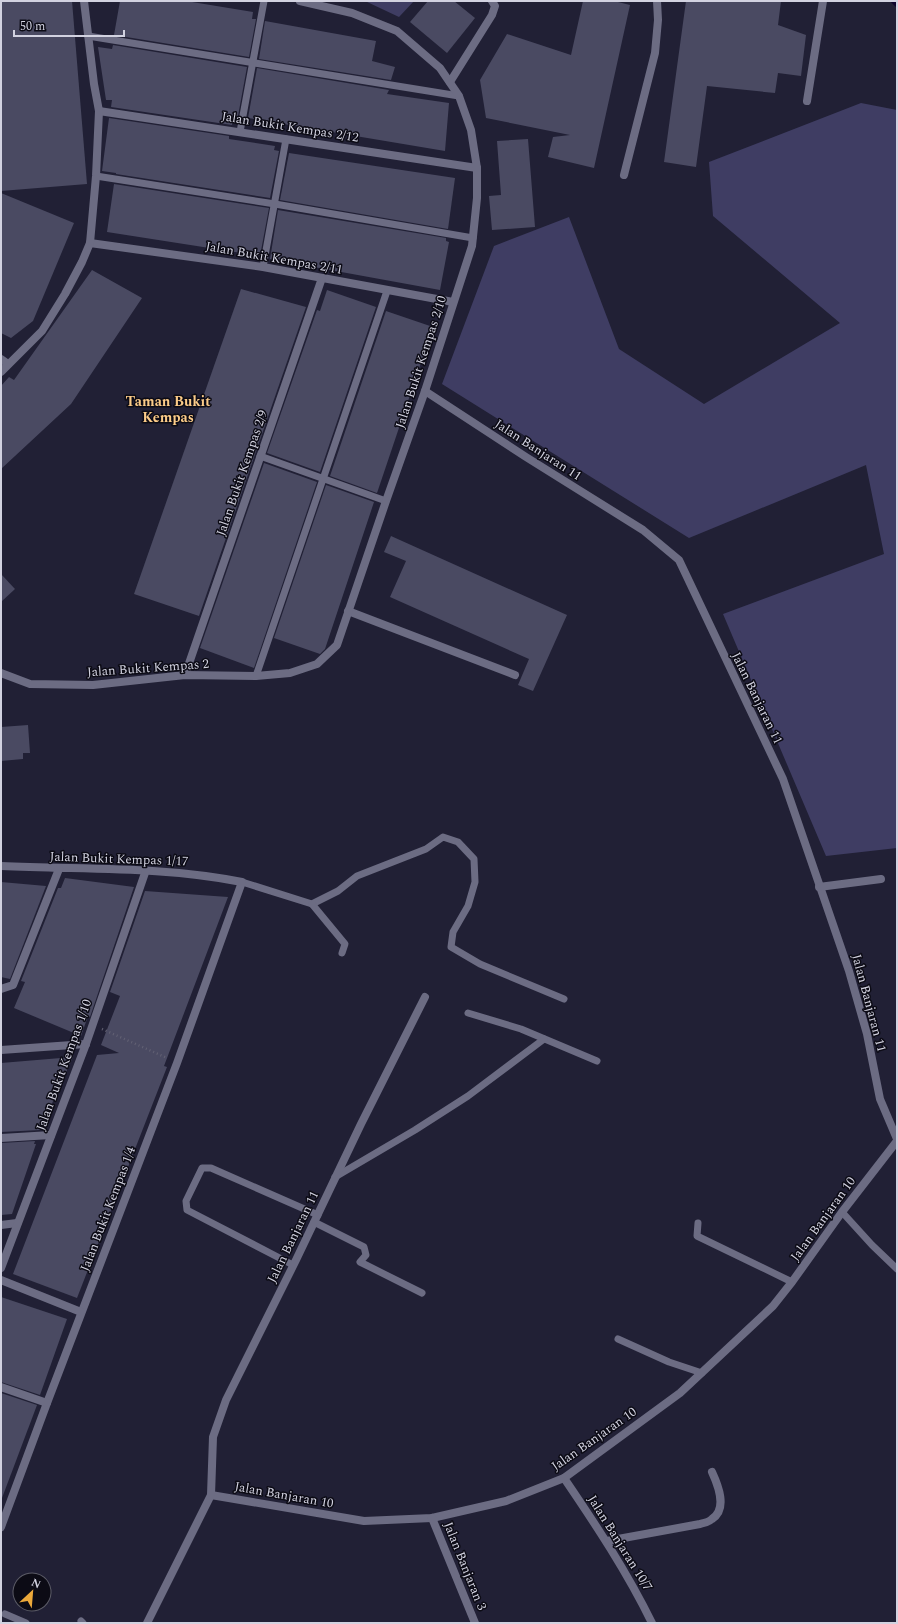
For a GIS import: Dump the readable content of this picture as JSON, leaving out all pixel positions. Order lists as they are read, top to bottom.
{
  "streets": {
    "street": [
      "Jalan Bukit Kempas 2/12",
      "Jalan Bukit Kempas 2/11",
      "Jalan Bukit Kempas 2/10",
      "Jalan Banjaran 11",
      "Jalan Bukit Kempas 2/9",
      "Jalan Bukit Kempas 2",
      "Jalan Bukit Kempas 1/17",
      "Jalan Bukit Kempas 1/10",
      "Jalan Bukit Kempas 1/4",
      "Jalan Banjaran 10",
      "Jalan Banjaran 10/7",
      "Jalan Banjaran 3"
    ]
  },
  "crossings": [
    ["Jalan Bukit Kempas 2/12", "Jalan Bukit Kempas 2/10"],
    ["Jalan Bukit Kempas 2/11", "Jalan Bukit Kempas 2/10"],
    ["Jalan Bukit Kempas 2/11", "Jalan Bukit Kempas 2/9"],
    ["Jalan Bukit Kempas 2/10", "Jalan Banjaran 11"],
    ["Jalan Bukit Kempas 2/10", "Jalan Bukit Kempas 2"],
    ["Jalan Banjaran 11", "Jalan Banjaran 10"],
    ["Jalan Bukit Kempas 2/9", "Jalan Bukit Kempas 2"],
    ["Jalan Bukit Kempas 1/17", "Jalan Bukit Kempas 1/10"],
    ["Jalan Bukit Kempas 1/17", "Jalan Bukit Kempas 1/4"],
    ["Jalan Banjaran 10", "Jalan Banjaran 10/7"],
    ["Jalan Banjaran 10", "Jalan Banjaran 3"]
  ],
  "districts": ["Taman Bukit Kempas"],
  "scale_bar": "50 m",
  "north": "top right"
}
